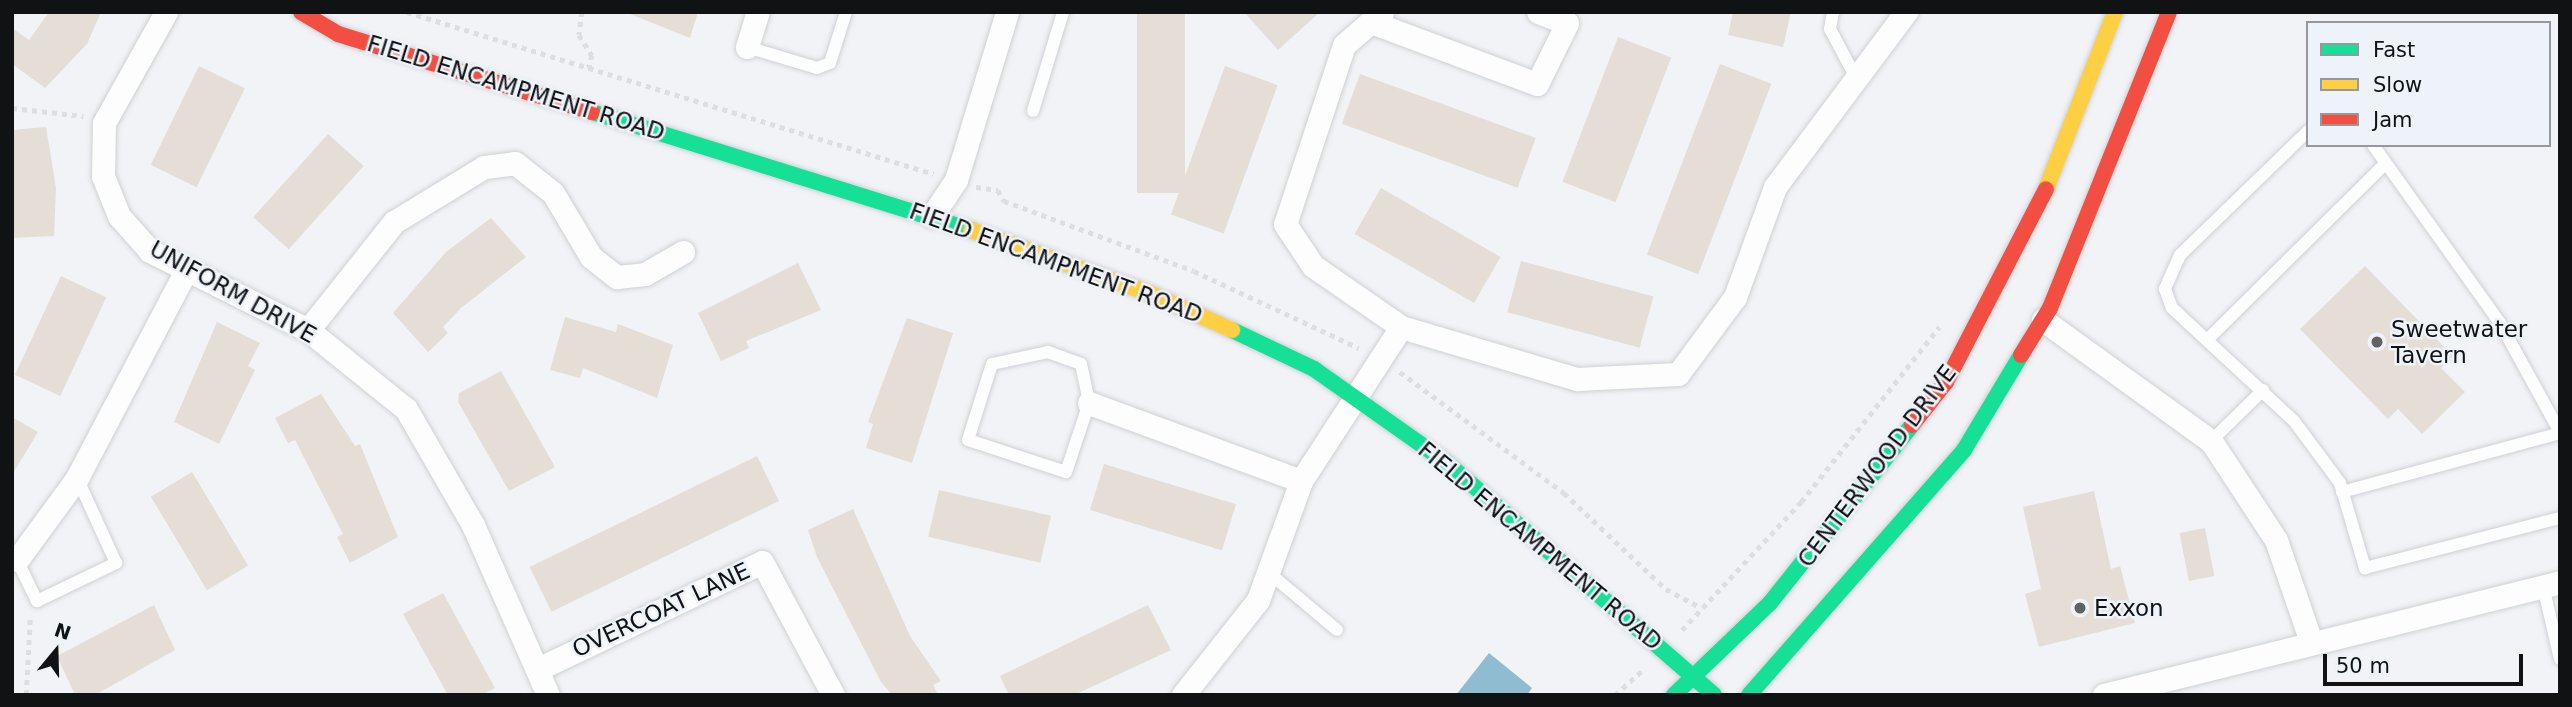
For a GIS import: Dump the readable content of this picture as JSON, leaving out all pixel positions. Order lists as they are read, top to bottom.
{
  "streets": {
    "street": [
      "FIELD ENCAMPMENT ROAD",
      "UNIFORM DRIVE",
      "CENTERWOOD DRIVE",
      "OVERCOAT LANE"
    ]
  },
  "crossings": [
    ["FIELD ENCAMPMENT ROAD", "CENTERWOOD DRIVE"],
    ["UNIFORM DRIVE", "OVERCOAT LANE"]
  ],
  "places": ["Sweetwater Tavern", "Exxon"],
  "legend": ["Fast", "Slow", "Jam"],
  "scale_bar": "50 m",
  "north": "top"
}
